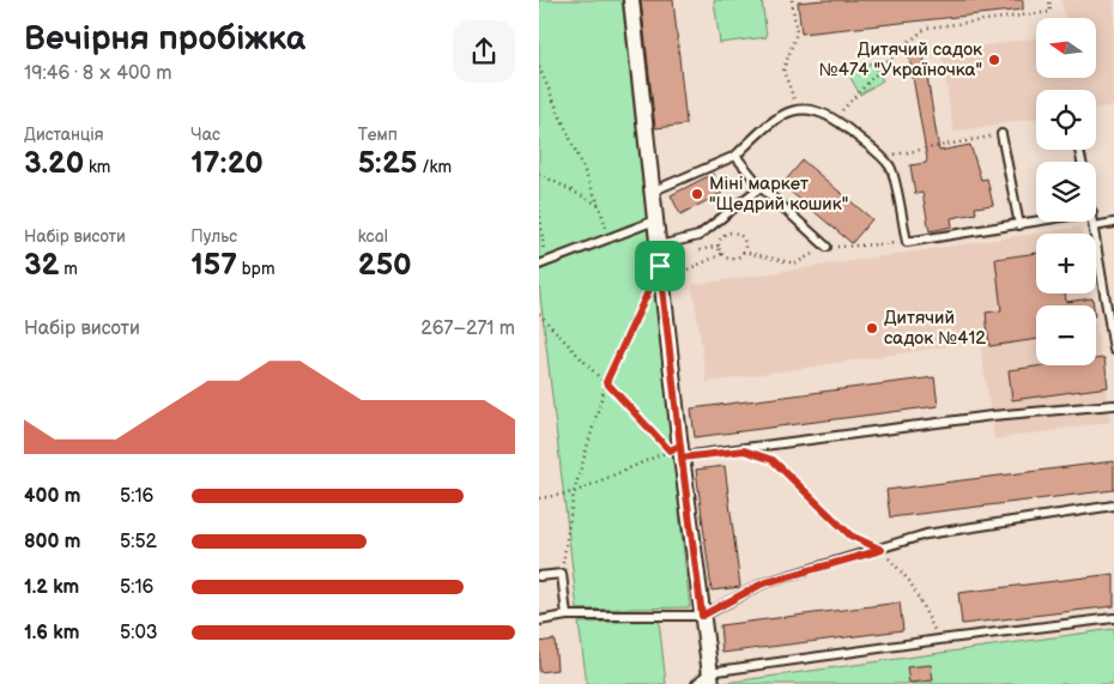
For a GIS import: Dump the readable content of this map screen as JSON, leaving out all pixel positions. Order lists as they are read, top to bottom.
{
  "places": ["Дитячий садок №474 \"Україночка\"", "Міні маркет \"Щедрий кошик\"", "Дитячий садок №412"],
  "north": "left",
  "page": {
    "heading": ["Вечірня пробіжка", "19:46 · 8 × 400 m"],
    "map_buttons": ["+", "−"],
    "stats": [
      ["Дистанція", "3.20 km"],
      ["Час", "17:20"],
      ["Темп", "5:25 /km"],
      ["Набір висоти", "32 m"],
      ["Пульс", "157 bpm"],
      ["kcal", "250"]
    ],
    "chart": ["Набір висоти", "267–271 m"],
    "list": [
      {
        "name": "400 m",
        "note": "5:16"
      },
      {
        "name": "800 m",
        "note": "5:52"
      },
      {
        "name": "1.2 km",
        "note": "5:16"
      },
      {
        "name": "1.6 km",
        "note": "5:03"
      }
    ]
  }
}
